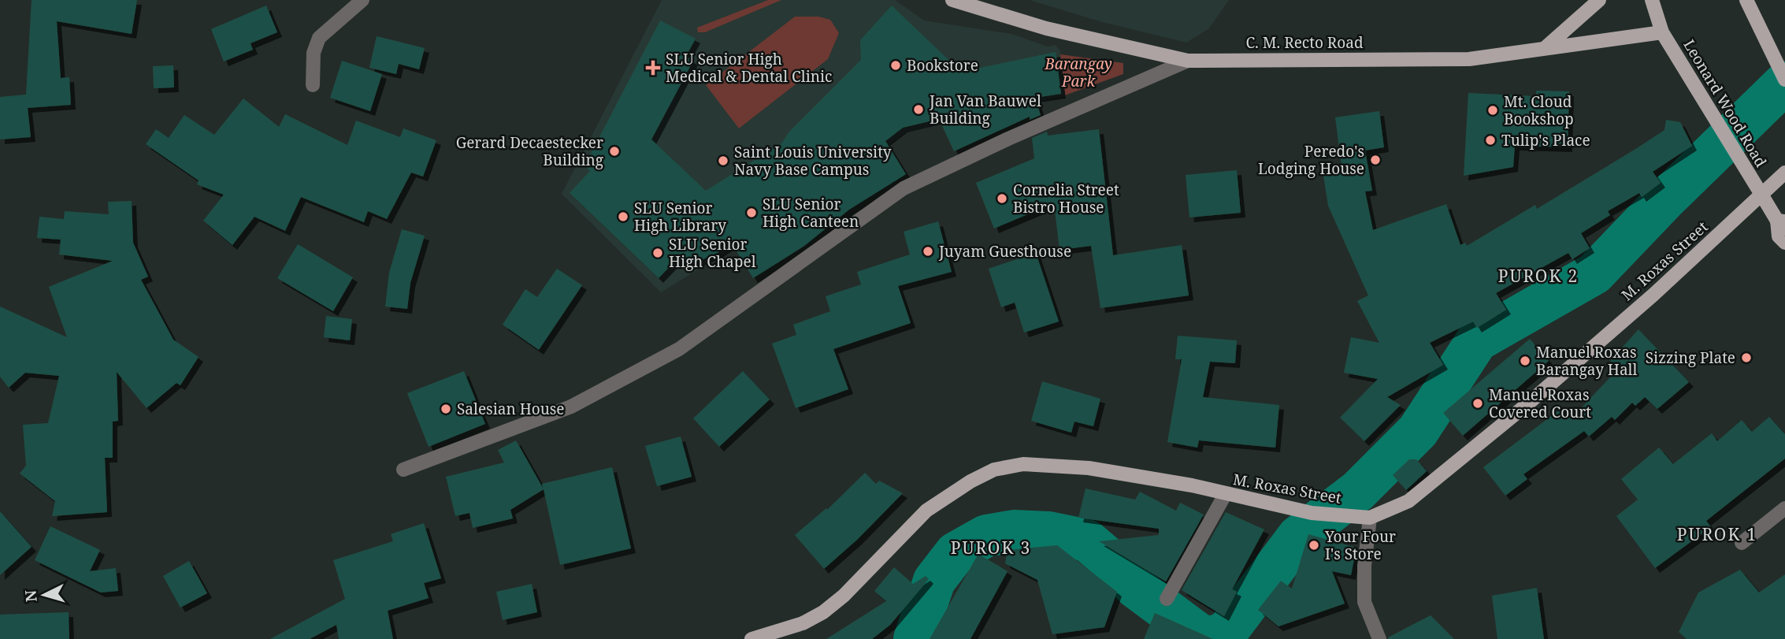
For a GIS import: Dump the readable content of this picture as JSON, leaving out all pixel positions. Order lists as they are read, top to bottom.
{
  "streets": {
    "main road": ["C. M. Recto Road", "Leonard Wood Road", "M. Roxas Street"]
  },
  "crossings": [
    ["C. M. Recto Road", "Leonard Wood Road"]
  ],
  "districts": ["PUROK 2", "PUROK 1", "PUROK 3"],
  "parks": ["Barangay Park"],
  "places": {
    "other": [
      "Bookstore",
      "Jan Van Bauwel Building",
      "Mt. Cloud Bookshop",
      "Tulip's Place",
      "Gerard Decaestecker Building",
      "Peredo's Lodging House",
      "Saint Louis University Navy Base Campus",
      "Cornelia Street Bistro House",
      "SLU Senior High Canteen",
      "SLU Senior High Library",
      "Juyam Guesthouse",
      "SLU Senior High Chapel",
      "Sizzing Plate",
      "Manuel Roxas Barangay Hall",
      "Manuel Roxas Covered Court",
      "Salesian House",
      "Your Four I's Store"
    ],
    "health": ["SLU Senior High Medical & Dental Clinic"]
  },
  "north": "left"
}
